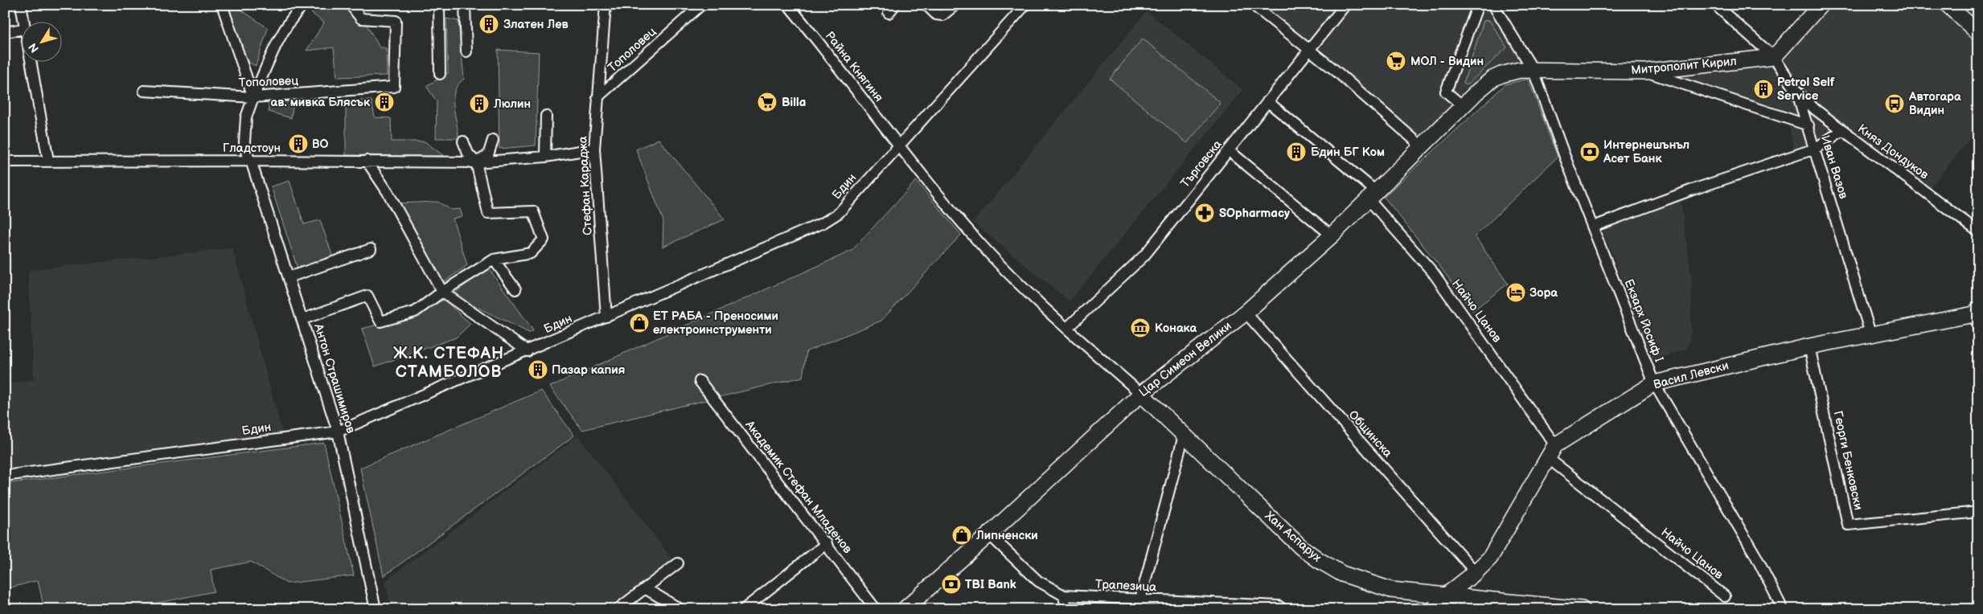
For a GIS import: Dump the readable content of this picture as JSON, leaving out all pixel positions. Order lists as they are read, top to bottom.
{
  "streets": {
    "street": [
      "Тополовец",
      "Митрополит Кирил",
      "Райна Княгиня",
      "Гладстоун",
      "Княз Дондуков",
      "Търговска",
      "Иван Вазов",
      "Стефан Караджа",
      "Бдин",
      "Найчо Цанов",
      "Екзарх Йосиф I",
      "Цар Симеон Велики",
      "Васил Левски",
      "Антон Страшимиров",
      "Общинска",
      "Георги Бенковски",
      "Академик Стефан Младенов",
      "Хан Аспарух",
      "Трапезица"
    ]
  },
  "crossings": [
    ["Тополовец", "Стефан Караджа"],
    ["Тополовец", "Антон Страшимиров"],
    ["Митрополит Кирил", "Княз Дондуков"],
    ["Митрополит Кирил", "Иван Вазов"],
    ["Митрополит Кирил", "Екзарх Йосиф I"],
    ["Митрополит Кирил", "Цар Симеон Велики"],
    ["Райна Княгиня", "Търговска"],
    ["Райна Княгиня", "Бдин"],
    ["Райна Княгиня", "Цар Симеон Велики"],
    ["Райна Княгиня", "Хан Аспарух"],
    ["Гладстоун", "Стефан Караджа"],
    ["Гладстоун", "Антон Страшимиров"],
    ["Княз Дондуков", "Иван Вазов"],
    ["Търговска", "Найчо Цанов"],
    ["Иван Вазов", "Васил Левски"],
    ["Стефан Караджа", "Бдин"],
    ["Бдин", "Антон Страшимиров"],
    ["Найчо Цанов", "Цар Симеон Велики"],
    ["Найчо Цанов", "Васил Левски"],
    ["Екзарх Йосиф I", "Васил Левски"],
    ["Цар Симеон Велики", "Общинска"],
    ["Цар Симеон Велики", "Хан Аспарух"],
    ["Цар Симеон Велики", "Трапезица"],
    ["Васил Левски", "Общинска"],
    ["Васил Левски", "Георги Бенковски"],
    ["Васил Левски", "Хан Аспарух"]
  ],
  "districts": ["Ж.К. СТЕФАН СТАМБОЛОВ"],
  "places": {
    "building": [
      "Златен Лев",
      "Petrol Self Service",
      "ав. мивка Блясък",
      "Люлин",
      "ВО",
      "Бдин БГ Ком",
      "Пазар капия"
    ],
    "supermarket": ["МОЛ - Видин", "Billa"],
    "bus stop": ["Автогара Видин"],
    "bank": ["Интернешънъл Асет Банк", "TBI Bank"],
    "pharmacy": ["SOpharmacy"],
    "hotel": ["Зора"],
    "shop": ["ЕТ РАБА - Преносими електроинструменти", "Липненски"],
    "museum": ["Конака"]
  },
  "north": "bottom left"
}
